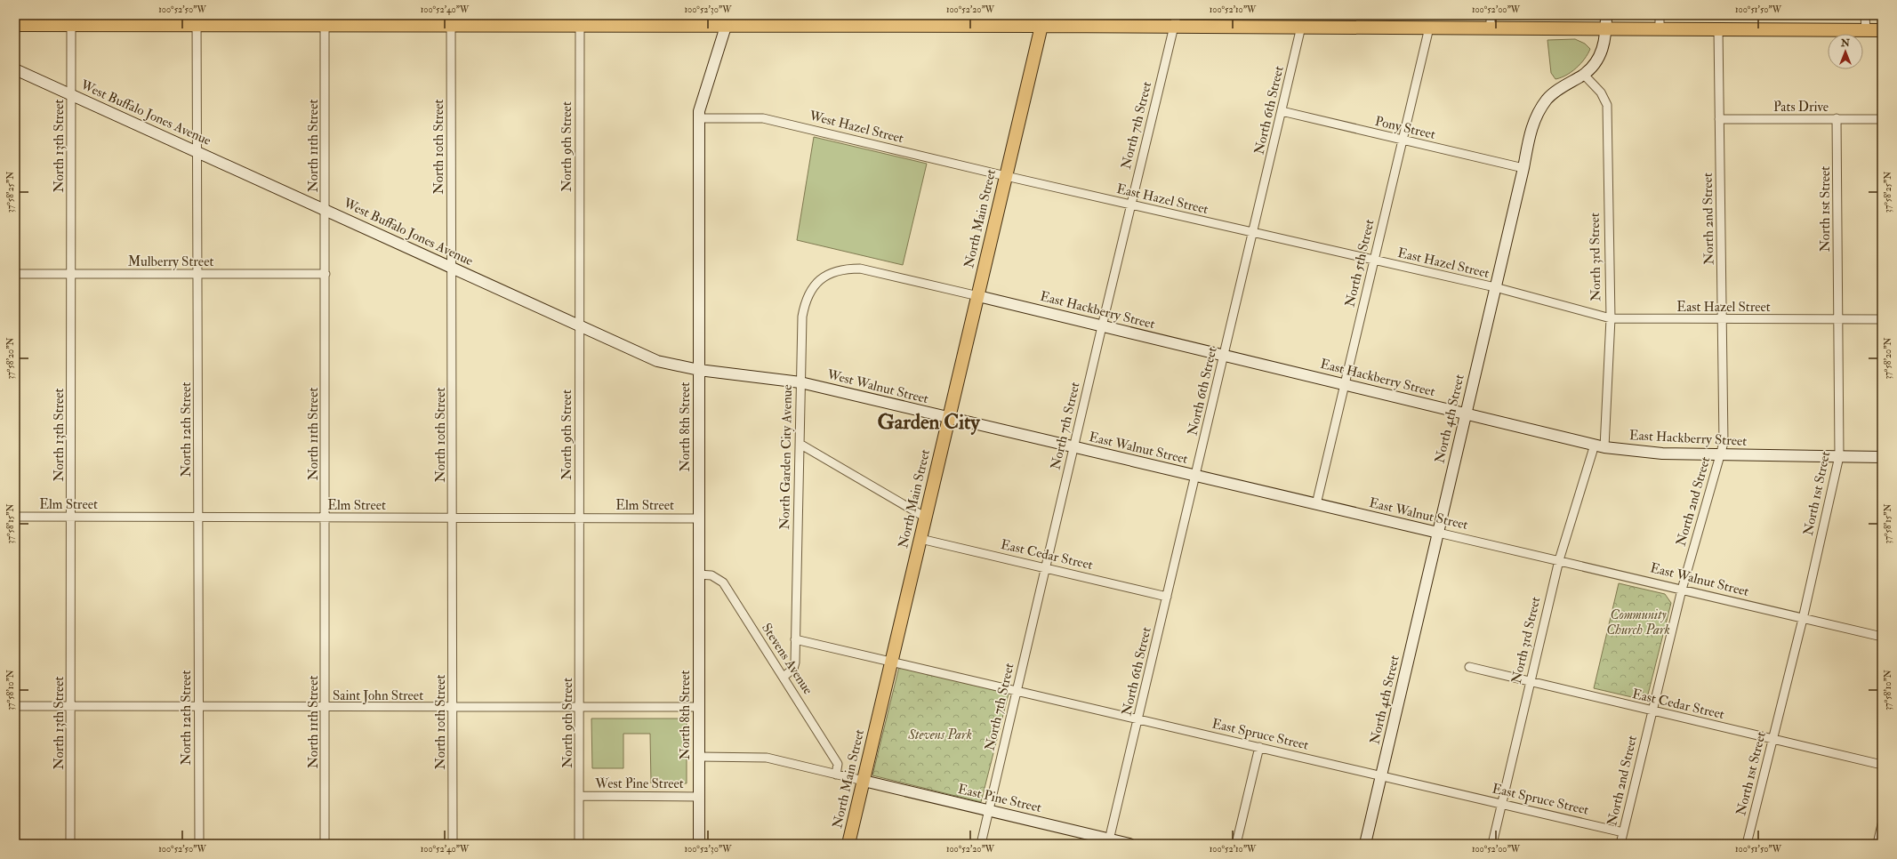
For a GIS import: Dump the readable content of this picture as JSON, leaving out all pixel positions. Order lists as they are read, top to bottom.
{
  "streets": {
    "main road": [
      "West Buffalo Jones Avenue",
      "North Main Street",
      "East Hackberry Street",
      "West Walnut Street",
      "North 4th Street",
      "North 8th Street",
      "East Walnut Street",
      "East Pine Street"
    ],
    "street": [
      "Pats Drive",
      "North 6th Street",
      "North 7th Street",
      "West Hazel Street",
      "Pony Street",
      "North 13th Street",
      "North 11th Street",
      "North 10th Street",
      "North 9th Street",
      "East Hazel Street",
      "North 1st Street",
      "North 2nd Street",
      "North 3rd Street",
      "Mulberry Street",
      "North 5th Street",
      "North 12th Street",
      "North Garden City Avenue",
      "Elm Street",
      "East Cedar Street",
      "Stevens Avenue",
      "Saint John Street",
      "East Spruce Street",
      "West Pine Street"
    ]
  },
  "crossings": [
    ["Pats Drive", "North 1st Street"],
    ["Pats Drive", "North 2nd Street"],
    ["North 6th Street", "Pony Street"],
    ["North 6th Street", "East Hazel Street"],
    ["North 6th Street", "East Hackberry Street"],
    ["North 6th Street", "East Walnut Street"],
    ["North 6th Street", "East Cedar Street"],
    ["North 6th Street", "East Spruce Street"],
    ["North 6th Street", "East Pine Street"],
    ["West Buffalo Jones Avenue", "North 13th Street"],
    ["West Buffalo Jones Avenue", "North 11th Street"],
    ["West Buffalo Jones Avenue", "North 10th Street"],
    ["West Buffalo Jones Avenue", "North 9th Street"],
    ["West Buffalo Jones Avenue", "West Walnut Street"],
    ["West Buffalo Jones Avenue", "North 8th Street"],
    ["West Buffalo Jones Avenue", "North 12th Street"],
    ["West Buffalo Jones Avenue", "North Garden City Avenue"],
    ["North 7th Street", "East Hazel Street"],
    ["North 7th Street", "East Hackberry Street"],
    ["North 7th Street", "East Walnut Street"],
    ["North 7th Street", "East Cedar Street"],
    ["North 7th Street", "East Spruce Street"],
    ["North 7th Street", "East Pine Street"],
    ["West Hazel Street", "East Hazel Street"],
    ["West Hazel Street", "North Main Street"],
    ["West Hazel Street", "North 8th Street"],
    ["Pony Street", "North 5th Street"],
    ["Pony Street", "North 4th Street"],
    ["North 13th Street", "Mulberry Street"],
    ["North 13th Street", "Elm Street"],
    ["North 13th Street", "Saint John Street"],
    ["North 11th Street", "Mulberry Street"],
    ["North 11th Street", "Elm Street"],
    ["North 11th Street", "Saint John Street"],
    ["North 10th Street", "Elm Street"],
    ["North 10th Street", "Saint John Street"],
    ["North 9th Street", "Elm Street"],
    ["North 9th Street", "Saint John Street"],
    ["North 9th Street", "West Pine Street"],
    ["East Hazel Street", "North 1st Street"],
    ["East Hazel Street", "North Main Street"],
    ["East Hazel Street", "North 2nd Street"],
    ["East Hazel Street", "North 3rd Street"],
    ["East Hazel Street", "North 5th Street"],
    ["East Hazel Street", "North 4th Street"],
    ["North 1st Street", "East Hackberry Street"],
    ["North 1st Street", "East Walnut Street"],
    ["North 1st Street", "East Cedar Street"],
    ["North Main Street", "East Hackberry Street"],
    ["North Main Street", "West Walnut Street"],
    ["North Main Street", "East Walnut Street"],
    ["North Main Street", "North Garden City Avenue"],
    ["North Main Street", "East Cedar Street"],
    ["North Main Street", "East Spruce Street"],
    ["North Main Street", "East Pine Street"],
    ["North 2nd Street", "East Hackberry Street"],
    ["North 2nd Street", "East Walnut Street"],
    ["North 2nd Street", "East Cedar Street"],
    ["North 2nd Street", "East Spruce Street"],
    ["North 3rd Street", "East Hackberry Street"],
    ["North 3rd Street", "North 4th Street"],
    ["North 3rd Street", "East Walnut Street"],
    ["North 3rd Street", "East Cedar Street"],
    ["North 3rd Street", "East Spruce Street"],
    ["Mulberry Street", "North 12th Street"],
    ["North 5th Street", "East Hackberry Street"],
    ["North 5th Street", "East Walnut Street"],
    ["East Hackberry Street", "North 4th Street"],
    ["East Hackberry Street", "North Garden City Avenue"],
    ["West Walnut Street", "East Walnut Street"],
    ["West Walnut Street", "North Garden City Avenue"],
    ["North 4th Street", "East Walnut Street"],
    ["North 4th Street", "East Spruce Street"],
    ["North 8th Street", "Elm Street"],
    ["North 8th Street", "Stevens Avenue"],
    ["North 8th Street", "Saint John Street"],
    ["North 8th Street", "West Pine Street"],
    ["North 12th Street", "Elm Street"],
    ["North 12th Street", "Saint John Street"],
    ["North Garden City Avenue", "Stevens Avenue"],
    ["North Garden City Avenue", "East Spruce Street"]
  ],
  "districts": ["Garden City"],
  "parks": ["Community Church Park", "Stevens Park"],
  "north": "top",
  "coordinates": [
    "100°52'50\"W",
    "100°52'40\"W",
    "100°52'30\"W",
    "100°52'20\"W",
    "100°52'10\"W",
    "100°52'00\"W",
    "100°51'50\"W",
    "37°58'25\"N",
    "37°58'20\"N",
    "37°58'15\"N",
    "37°58'10\"N"
  ]
}
